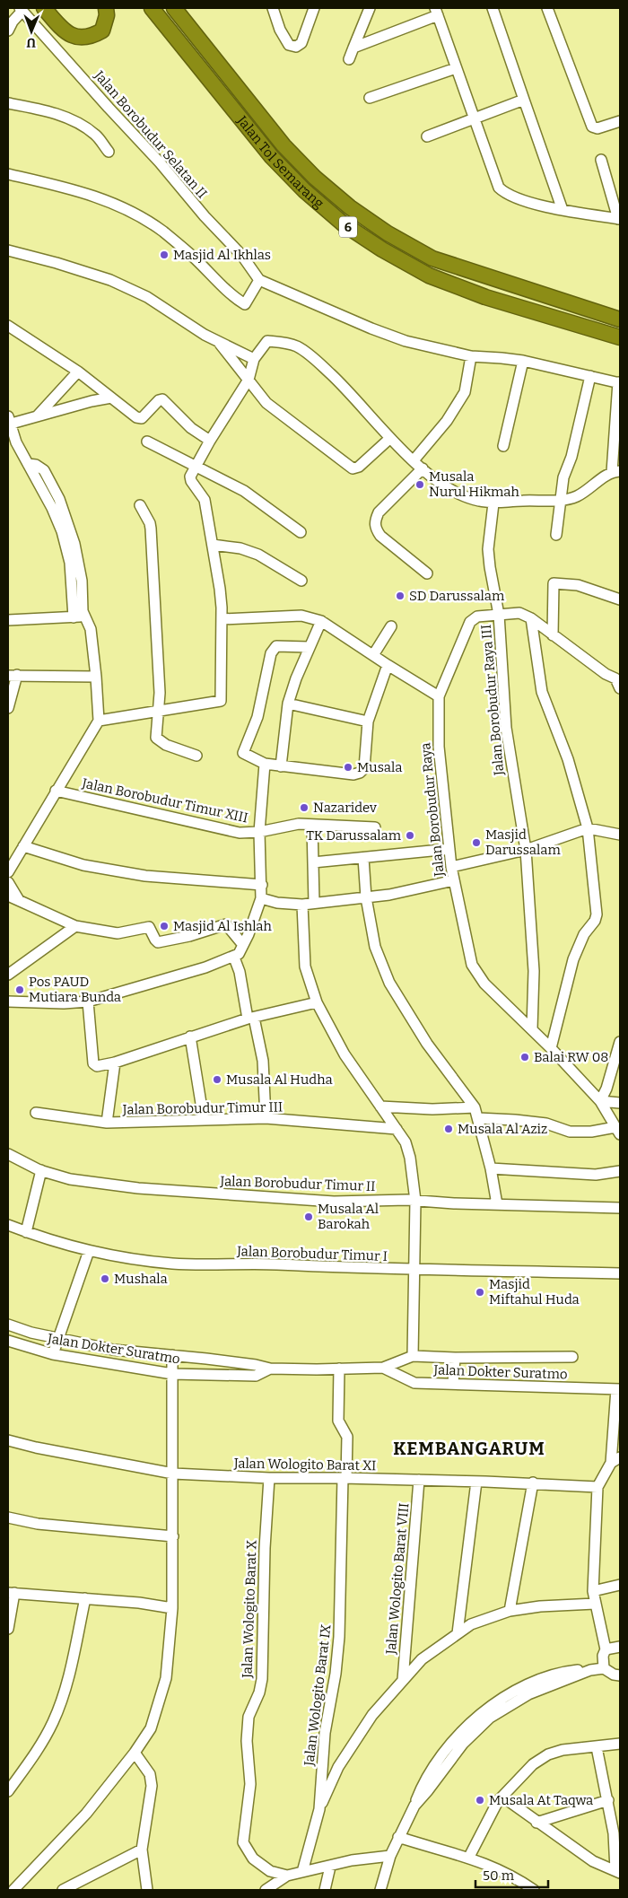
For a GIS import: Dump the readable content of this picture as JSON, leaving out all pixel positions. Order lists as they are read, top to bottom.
{
  "streets": {
    "highway": ["Jalan Tol Semarang", "6"],
    "street": [
      "Jalan Borobudur Selatan II",
      "Jalan Borobudur Raya III",
      "Jalan Borobudur Timur XIII",
      "Jalan Borobudur Raya",
      "Jalan Borobudur Timur III",
      "Jalan Borobudur Timur II",
      "Jalan Borobudur Timur I",
      "Jalan Dokter Suratmo",
      "Jalan Wologito Barat XI",
      "Jalan Wologito Barat VIII",
      "Jalan Wologito Barat X",
      "Jalan Wologito Barat IX"
    ]
  },
  "crossings": [
    ["Jalan Borobudur Raya III", "Jalan Borobudur Raya"],
    ["Jalan Dokter Suratmo", "Jalan Wologito Barat IX"],
    ["Jalan Wologito Barat XI", "Jalan Wologito Barat VIII"],
    ["Jalan Wologito Barat XI", "Jalan Wologito Barat X"],
    ["Jalan Wologito Barat XI", "Jalan Wologito Barat IX"]
  ],
  "districts": ["KEMBANGARUM"],
  "places": [
    "Masjid Al Ikhlas",
    "Musala Nurul Hikmah",
    "SD Darussalam",
    "Musala",
    "Nazaridev",
    "TK Darussalam",
    "Masjid Darussalam",
    "Masjid Al Ishlah",
    "Pos PAUD Mutiara Bunda",
    "Balai RW 08",
    "Musala Al Hudha",
    "Musala Al Aziz",
    "Musala Al Barokah",
    "Mushala",
    "Masjid Miftahul Huda",
    "Musala At Taqwa"
  ],
  "scale_bar": "50 m",
  "north": "bottom"
}
